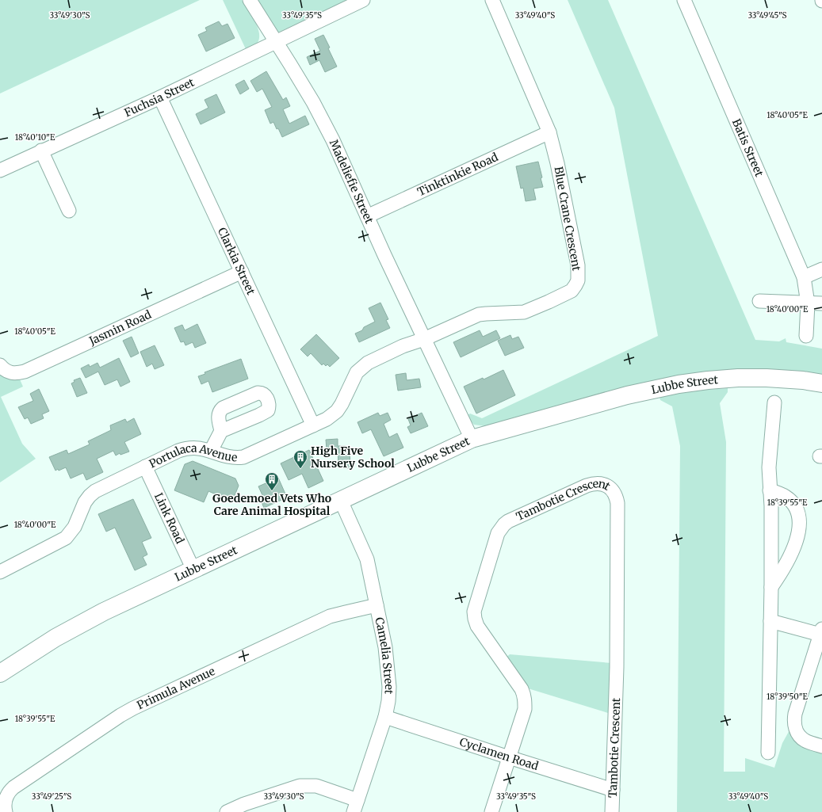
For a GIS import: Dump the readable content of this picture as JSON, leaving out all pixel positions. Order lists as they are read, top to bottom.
{
  "streets": {
    "main road": ["Lubbe Street"],
    "street": [
      "Fuchsia Street",
      "Batis Street",
      "Tinktinkie Road",
      "Madeliefie Street",
      "Blue Crane Crescent",
      "Clarkia Street",
      "Jasmin Road",
      "Portulaca Avenue",
      "Tambotie Crescent",
      "Link Road",
      "Camelia Street",
      "Primula Avenue",
      "Cyclamen Road"
    ]
  },
  "crossings": [
    ["Fuchsia Street", "Madeliefie Street"],
    ["Fuchsia Street", "Clarkia Street"],
    ["Tinktinkie Road", "Madeliefie Street"],
    ["Tinktinkie Road", "Blue Crane Crescent"],
    ["Madeliefie Street", "Blue Crane Crescent"],
    ["Madeliefie Street", "Lubbe Street"],
    ["Madeliefie Street", "Portulaca Avenue"],
    ["Blue Crane Crescent", "Portulaca Avenue"],
    ["Clarkia Street", "Jasmin Road"],
    ["Clarkia Street", "Portulaca Avenue"],
    ["Lubbe Street", "Link Road"],
    ["Lubbe Street", "Camelia Street"],
    ["Portulaca Avenue", "Link Road"],
    ["Tambotie Crescent", "Cyclamen Road"],
    ["Camelia Street", "Primula Avenue"],
    ["Camelia Street", "Cyclamen Road"]
  ],
  "places": {
    "building": ["High Five Nursery School", "Goedemoed Vets Who Care Animal Hospital"]
  },
  "coordinates": [
    "33°49'30\"S",
    "33°49'35\"S",
    "33°49'40\"S",
    "33°49'45\"S",
    "18°40'05\"E",
    "18°40'10\"E",
    "18°40'00\"E",
    "18°39'55\"E",
    "18°39'50\"E",
    "33°49'25\"S"
  ]
}
